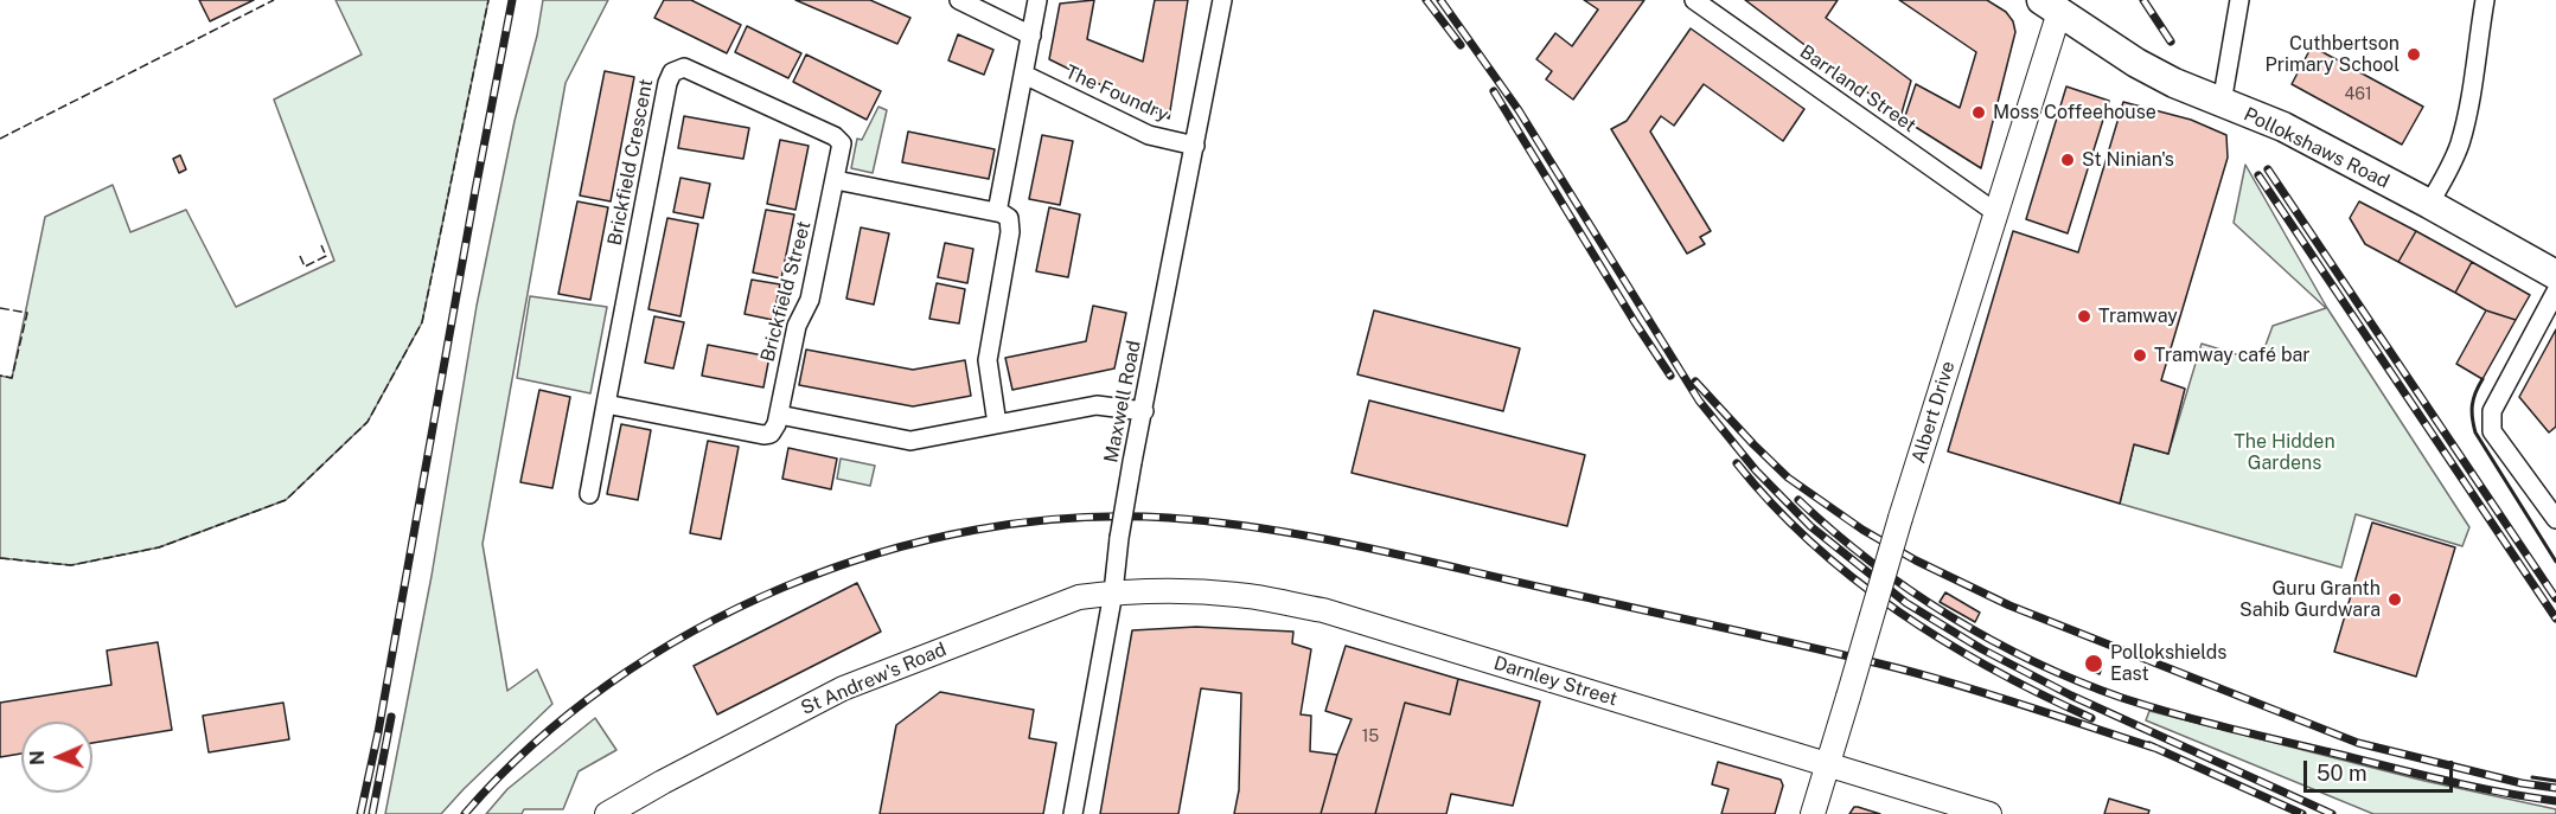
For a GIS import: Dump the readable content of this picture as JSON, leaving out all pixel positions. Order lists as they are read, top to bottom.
{
  "streets": {
    "main road": ["Pollokshaws Road"],
    "street": [
      "Barrland Street",
      "The Foundry",
      "Brickfield Crescent",
      "Brickfield Street",
      "Maxwell Road",
      "Albert Drive",
      "St Andrew's Road",
      "Darnley Street"
    ]
  },
  "crossings": [
    ["Barrland Street", "Albert Drive"],
    ["The Foundry", "Maxwell Road"],
    ["Pollokshaws Road", "Albert Drive"],
    ["Brickfield Crescent", "Brickfield Street"],
    ["Maxwell Road", "St Andrew's Road"],
    ["Maxwell Road", "Darnley Street"],
    ["Albert Drive", "Darnley Street"],
    ["St Andrew's Road", "Darnley Street"]
  ],
  "parks": ["The Hidden Gardens"],
  "places": [
    "Cuthbertson Primary School",
    "Moss Coffeehouse",
    "St Ninian's",
    "Tramway",
    "Tramway café bar",
    "Guru Granth Sahib Gurdwara",
    "Pollokshields East"
  ],
  "house_numbers": ["461", "15"],
  "scale_bar": "50 m",
  "north": "left"
}
